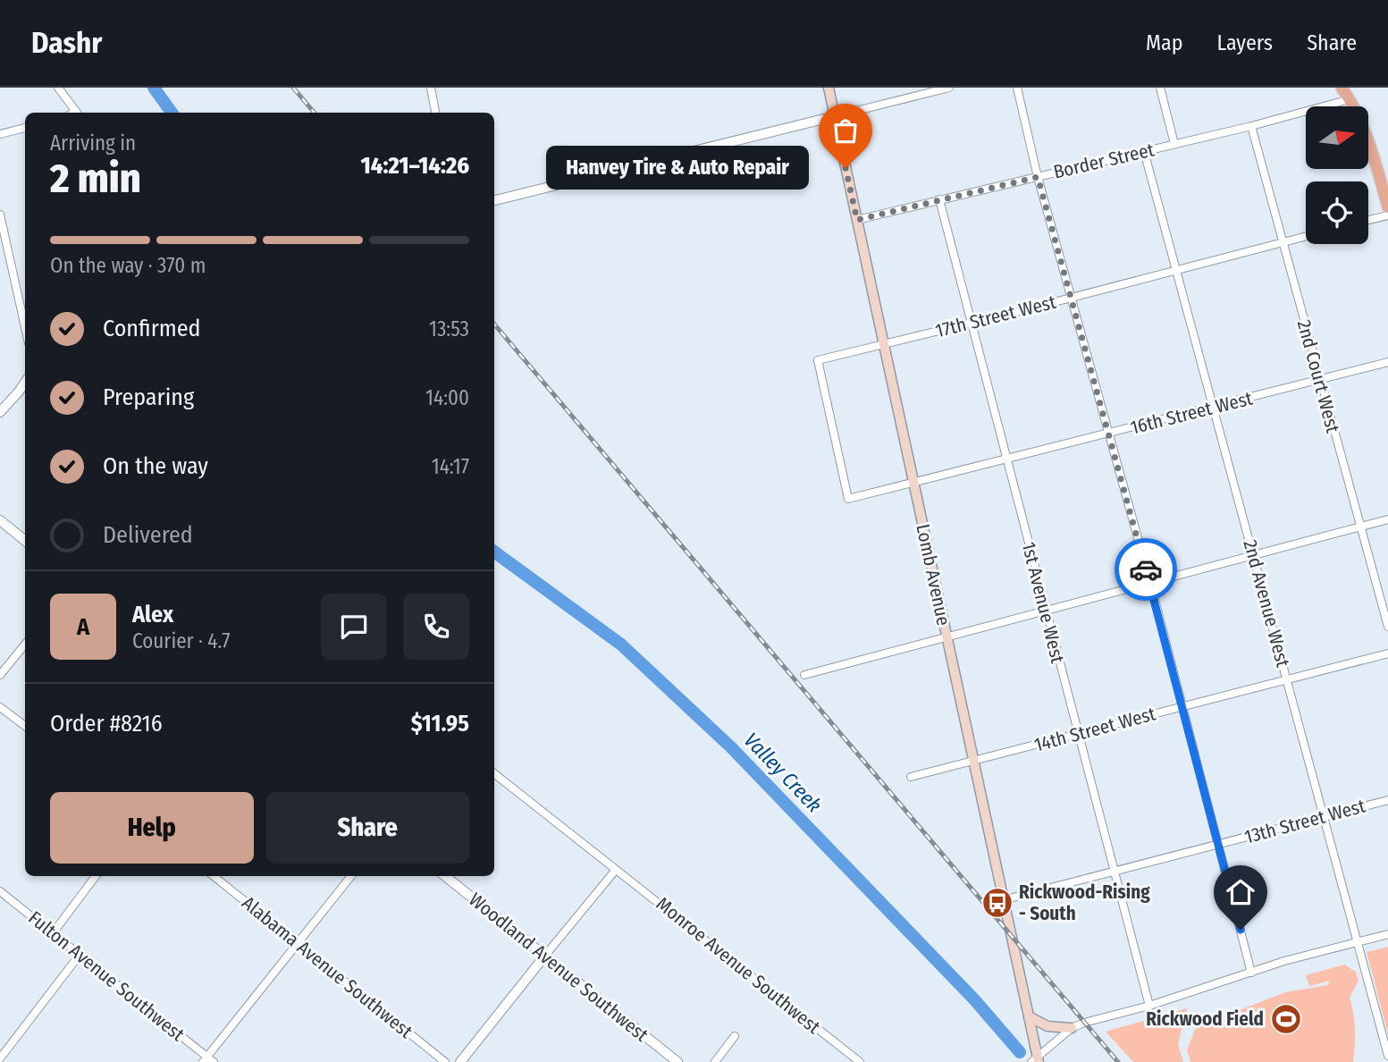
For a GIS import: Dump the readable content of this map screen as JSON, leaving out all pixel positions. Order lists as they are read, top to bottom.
{
  "streets": {
    "main road": ["Lomb Avenue"],
    "street": [
      "Border Street",
      "17th Street West",
      "2nd Court West",
      "16th Street West",
      "1st Avenue West",
      "2nd Avenue West",
      "14th Street West",
      "13th Street West",
      "Monroe Avenue Southwest",
      "Alabama Avenue Southwest",
      "Woodland Avenue Southwest",
      "Fulton Avenue Southwest"
    ]
  },
  "crossings": [
    ["Border Street", "2nd Court West"],
    ["Border Street", "Lomb Avenue"],
    ["Border Street", "1st Avenue West"],
    ["Border Street", "2nd Avenue West"],
    ["17th Street West", "2nd Court West"],
    ["17th Street West", "16th Street West"],
    ["17th Street West", "Lomb Avenue"],
    ["17th Street West", "1st Avenue West"],
    ["17th Street West", "2nd Avenue West"],
    ["2nd Court West", "16th Street West"],
    ["16th Street West", "Lomb Avenue"],
    ["16th Street West", "1st Avenue West"],
    ["16th Street West", "2nd Avenue West"],
    ["Lomb Avenue", "14th Street West"],
    ["Lomb Avenue", "13th Street West"],
    ["1st Avenue West", "14th Street West"],
    ["1st Avenue West", "13th Street West"],
    ["2nd Avenue West", "14th Street West"],
    ["2nd Avenue West", "13th Street West"]
  ],
  "water": ["Valley Creek"],
  "places": {
    "other": ["Hanvey Tire & Auto Repair"],
    "bus stop": ["Rickwood-Rising - South"],
    "sports": ["Rickwood Field"]
  },
  "north": "right",
  "page": {
    "header": "Dashr",
    "nav": ["Map", "Layers", "Share"],
    "heading": ["2 min", "Arriving in", "14:21–14:26"],
    "panel": [
      "Alex",
      "Courier · 4.7",
      "Order #8216",
      "$11.95"
    ],
    "bubble": "Hanvey Tire & Auto Repair",
    "bar": "On the way · 370 m",
    "list": [
      ["Confirmed", "13:53"],
      ["Preparing", "14:00"],
      ["On the way", "14:17"],
      "Delivered"
    ],
    "round": "A",
    "buttons": ["Help", "Share"]
  }
}
